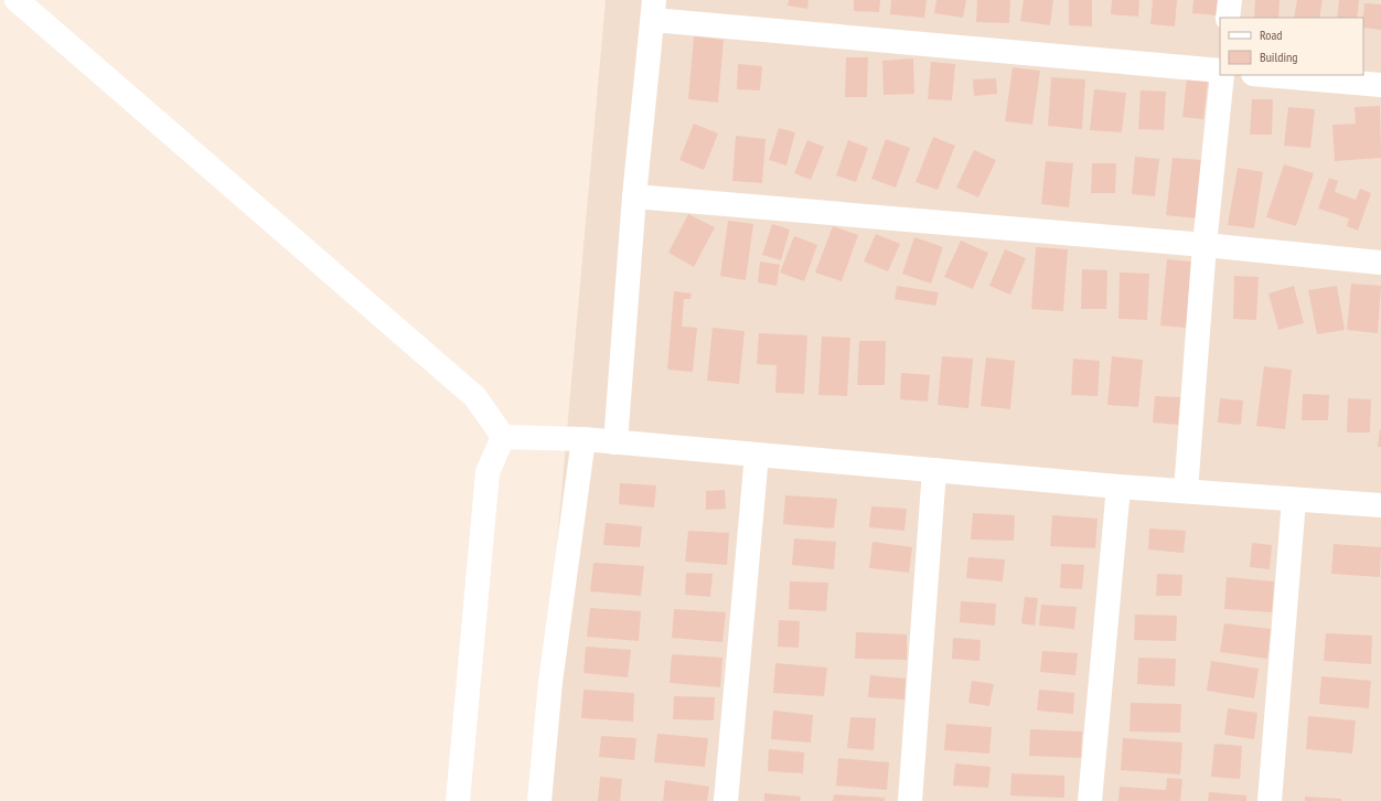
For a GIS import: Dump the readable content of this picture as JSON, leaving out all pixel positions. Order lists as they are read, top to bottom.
{
  "legend": ["Road", "Building"]
}
